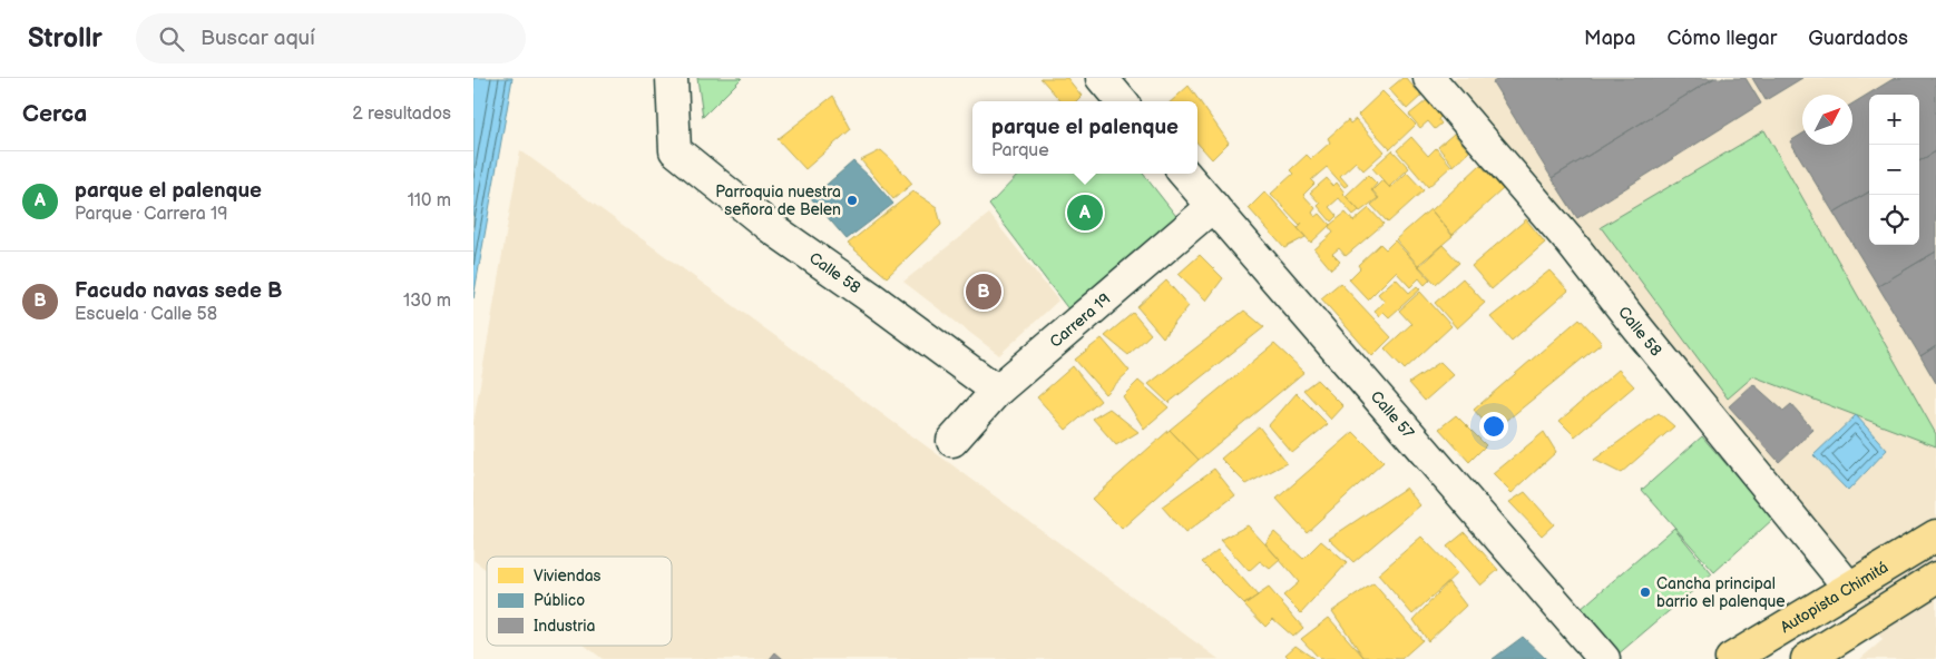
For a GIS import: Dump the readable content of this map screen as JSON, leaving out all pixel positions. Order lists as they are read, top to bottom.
{
  "streets": {
    "highway": ["Autopista Chimitá"],
    "street": ["Calle 58", "Carrera 19", "Calle 57"]
  },
  "crossings": [
    ["Calle 58", "Carrera 19"],
    ["Calle 58", "Autopista Chimitá"],
    ["Carrera 19", "Calle 57"]
  ],
  "places": ["Parroquia nuestra señora de Belen", "Cancha principal barrio el palenque"],
  "legend": ["Viviendas", "Público", "Industria"],
  "north": "top right",
  "page": {
    "header": "Strollr",
    "search": "Buscar aquí",
    "nav": ["Mapa", "Cómo llegar", "Guardados"],
    "heading": ["Cerca", "2 resultados"],
    "map_buttons": ["+", "−"],
    "popup": ["parque el palenque", "Parque"],
    "list": [
      {
        "mark": "A",
        "name": "parque el palenque",
        "note": "Parque · Carrera 19",
        "value": "110 m"
      },
      {
        "mark": "B",
        "name": "Facudo navas sede B",
        "note": "Escuela · Calle 58",
        "value": "130 m"
      }
    ],
    "pins": ["A", "B"]
  }
}
